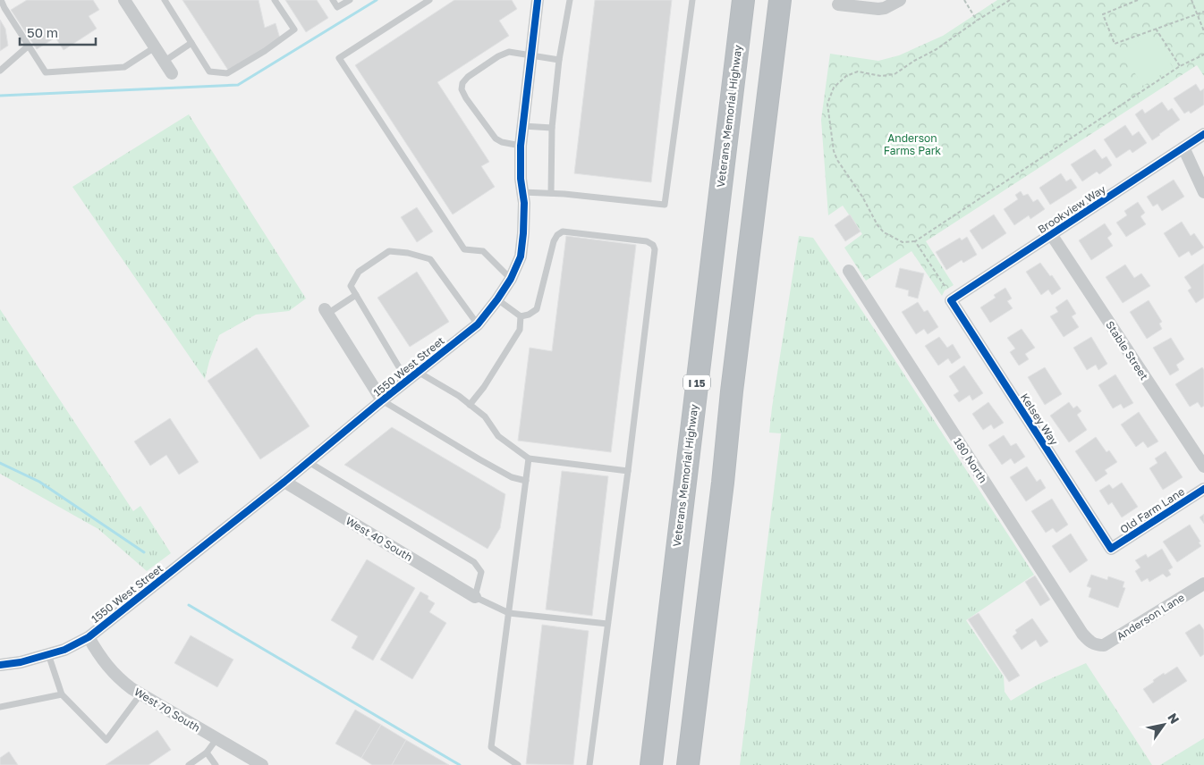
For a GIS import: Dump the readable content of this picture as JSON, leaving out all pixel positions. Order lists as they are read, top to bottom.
{
  "streets": {
    "highway": ["Veterans Memorial Highway", "I 15"],
    "street": [
      "Brookview Way",
      "Stable Street",
      "1550 West Street",
      "Kelsey Way",
      "180 North",
      "Old Farm Lane",
      "West 40 South",
      "Anderson Lane",
      "West 70 South"
    ]
  },
  "crossings": [
    ["Brookview Way", "Stable Street"],
    ["Brookview Way", "Kelsey Way"],
    ["1550 West Street", "West 40 South"],
    ["1550 West Street", "West 70 South"],
    ["Kelsey Way", "Old Farm Lane"],
    ["180 North", "Anderson Lane"]
  ],
  "parks": ["Anderson Farms Park"],
  "scale_bar": "50 m",
  "north": "top right"
}
